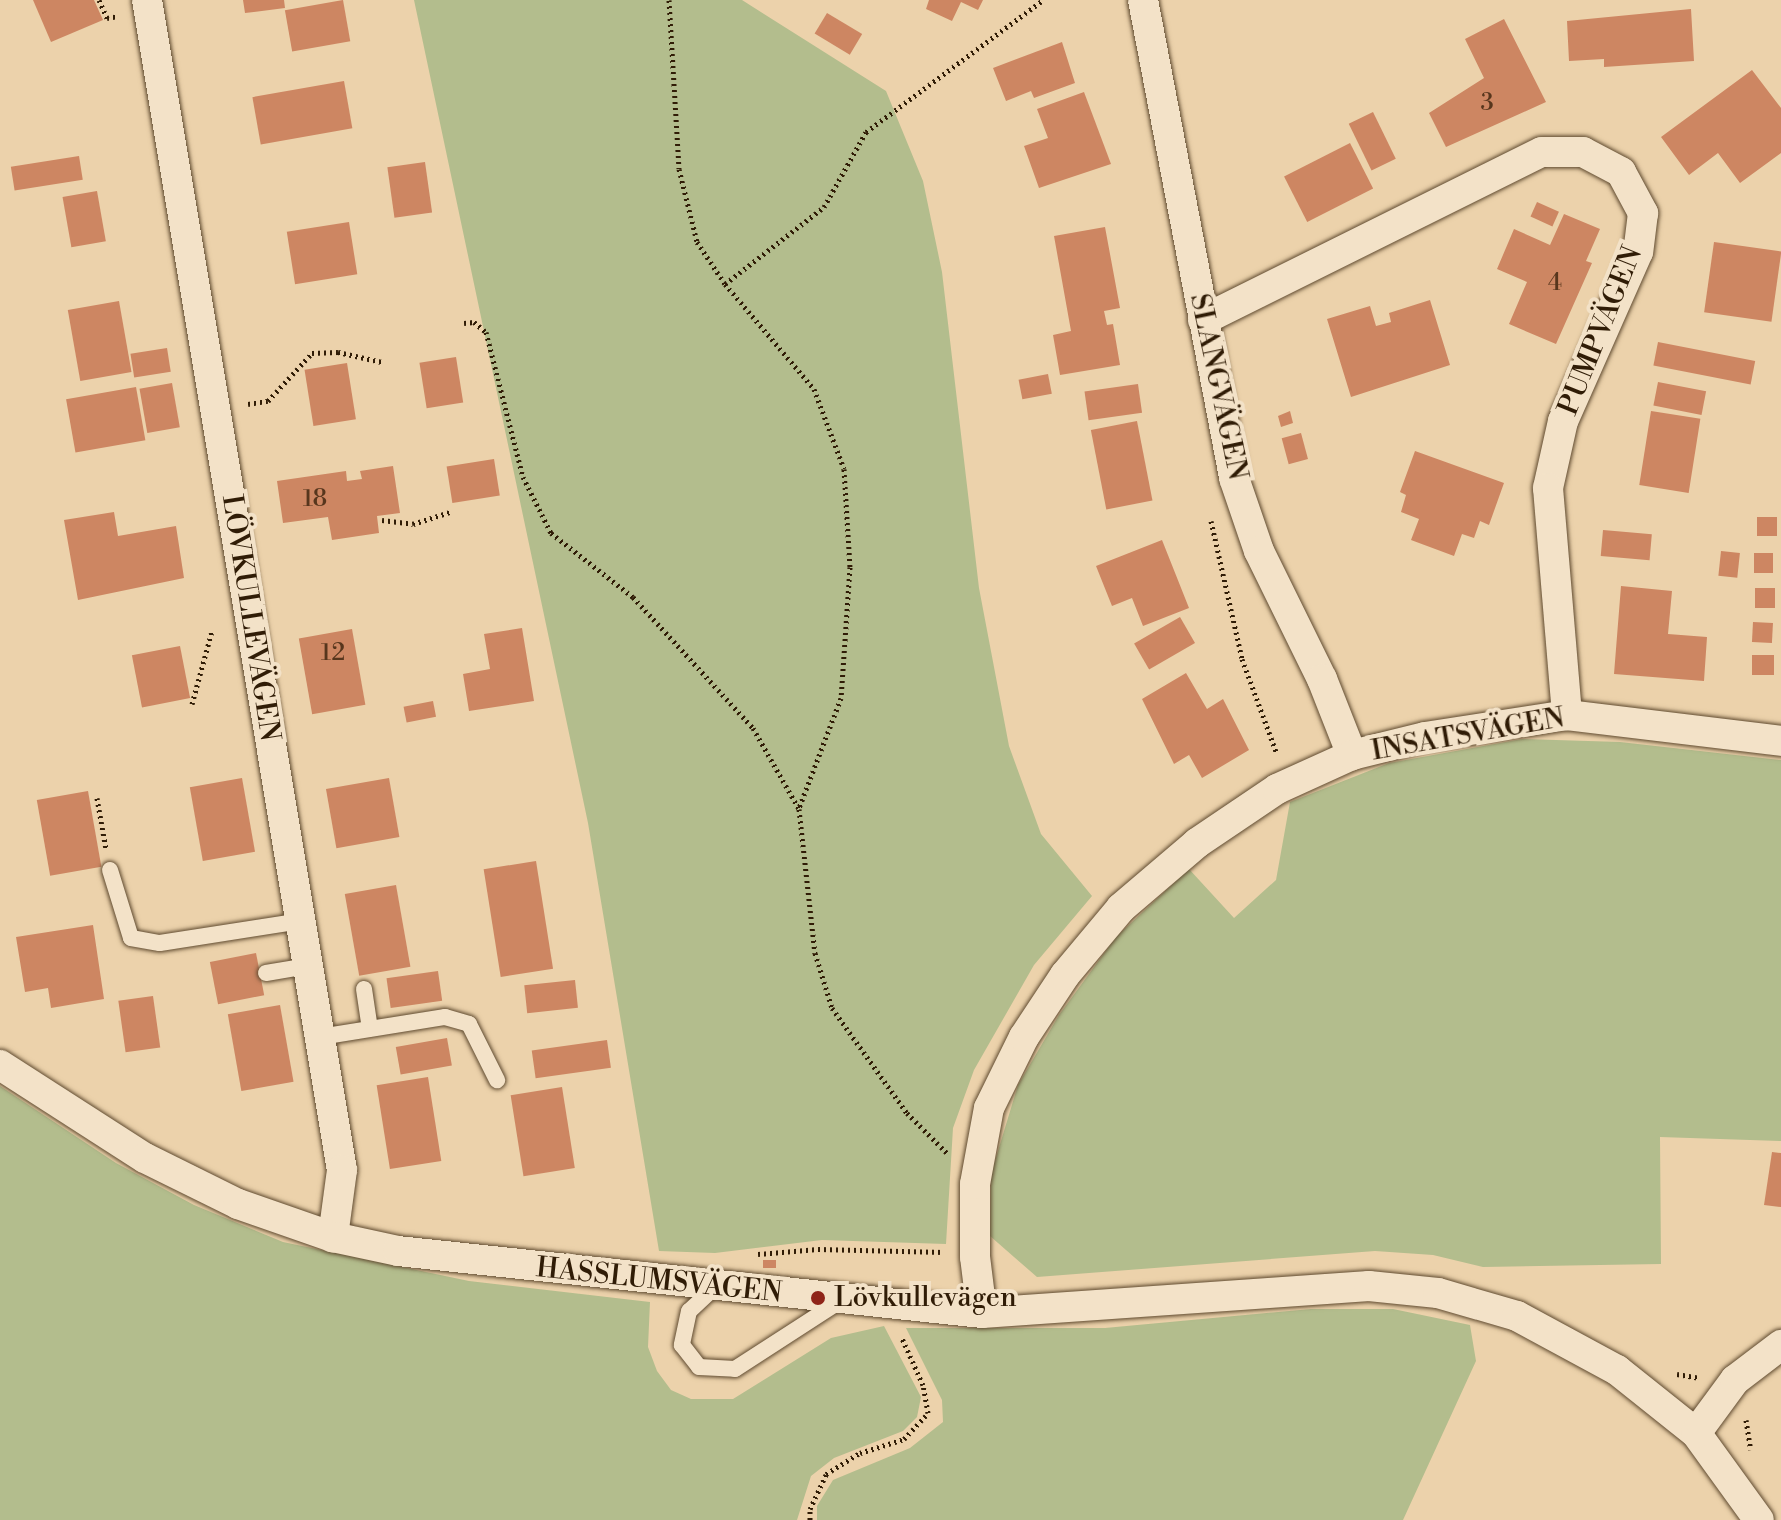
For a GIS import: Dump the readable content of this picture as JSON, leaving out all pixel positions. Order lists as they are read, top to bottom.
{
  "streets": {
    "street": [
      "PUMPVÄGEN",
      "SLANGVÄGEN",
      "LÖVKULLEVÄGEN",
      "INSATSVÄGEN",
      "HASSLUMSVÄGEN"
    ]
  },
  "crossings": [
    ["PUMPVÄGEN", "SLANGVÄGEN"],
    ["PUMPVÄGEN", "INSATSVÄGEN"],
    ["SLANGVÄGEN", "INSATSVÄGEN"],
    ["LÖVKULLEVÄGEN", "HASSLUMSVÄGEN"],
    ["INSATSVÄGEN", "HASSLUMSVÄGEN"]
  ],
  "places": ["Lövkullevägen"],
  "house_numbers": [
    "3",
    "4",
    "18",
    "12"
  ]
}
